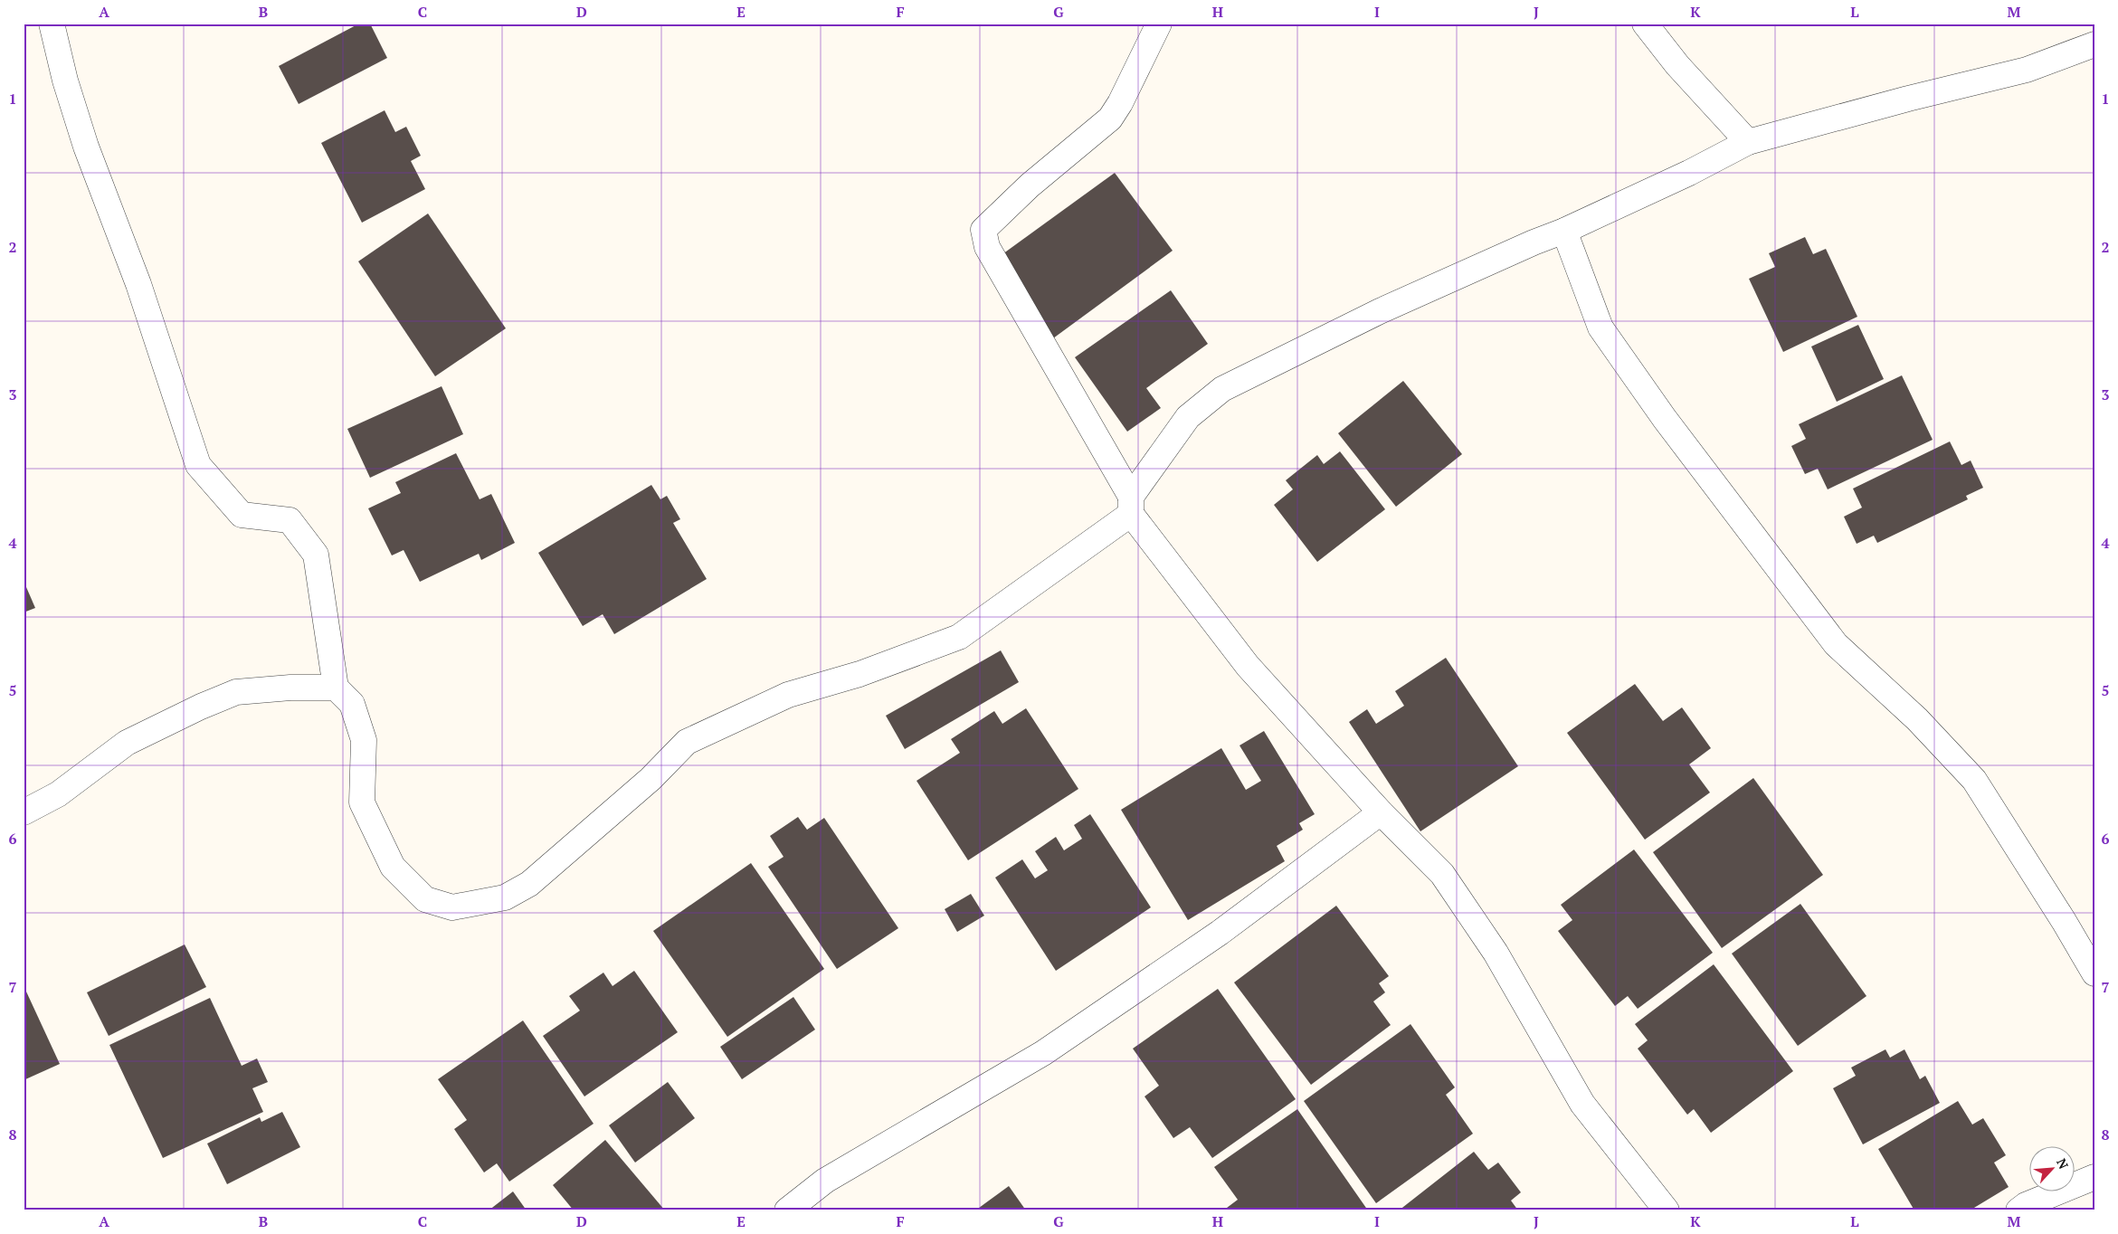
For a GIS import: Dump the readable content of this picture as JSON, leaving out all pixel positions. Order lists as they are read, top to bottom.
{
  "north": "top right",
  "grid": {
    "columns": [
      "A",
      "B",
      "C",
      "D",
      "E",
      "F",
      "G",
      "H",
      "I",
      "J",
      "K",
      "L",
      "M"
    ],
    "rows": [
      "1",
      "2",
      "3",
      "4",
      "5",
      "6",
      "7",
      "8"
    ]
  }
}
